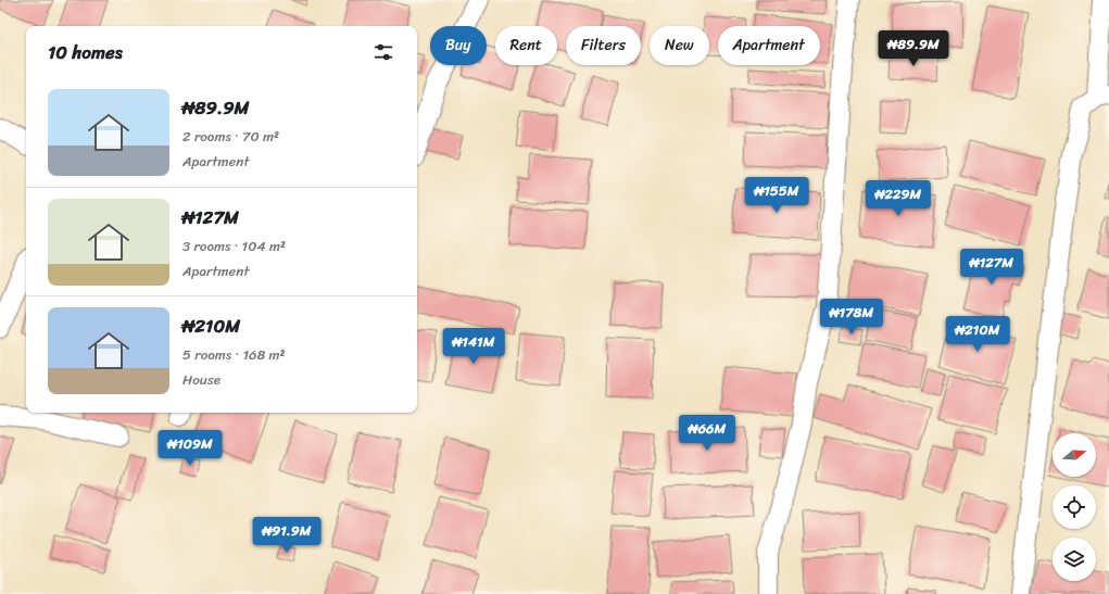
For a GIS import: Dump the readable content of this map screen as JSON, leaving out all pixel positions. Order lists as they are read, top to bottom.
{
  "north": "right",
  "page": {
    "chip": [
      "Buy",
      "Rent",
      "Filters",
      "New",
      "Apartment"
    ],
    "heading": "10 homes",
    "price": [
      "₦89.9M",
      "₦155M",
      "₦229M",
      "₦127M",
      "₦178M",
      "₦210M",
      "₦141M",
      "₦66M",
      "₦109M",
      "₦91.9M"
    ],
    "list": [
      {
        "name": "₦89.9M",
        "note": "2 rooms · 70 m² · Apartment"
      },
      {
        "name": "₦127M",
        "note": "3 rooms · 104 m² · Apartment"
      },
      {
        "name": "₦210M",
        "note": "5 rooms · 168 m² · House"
      }
    ]
  }
}
